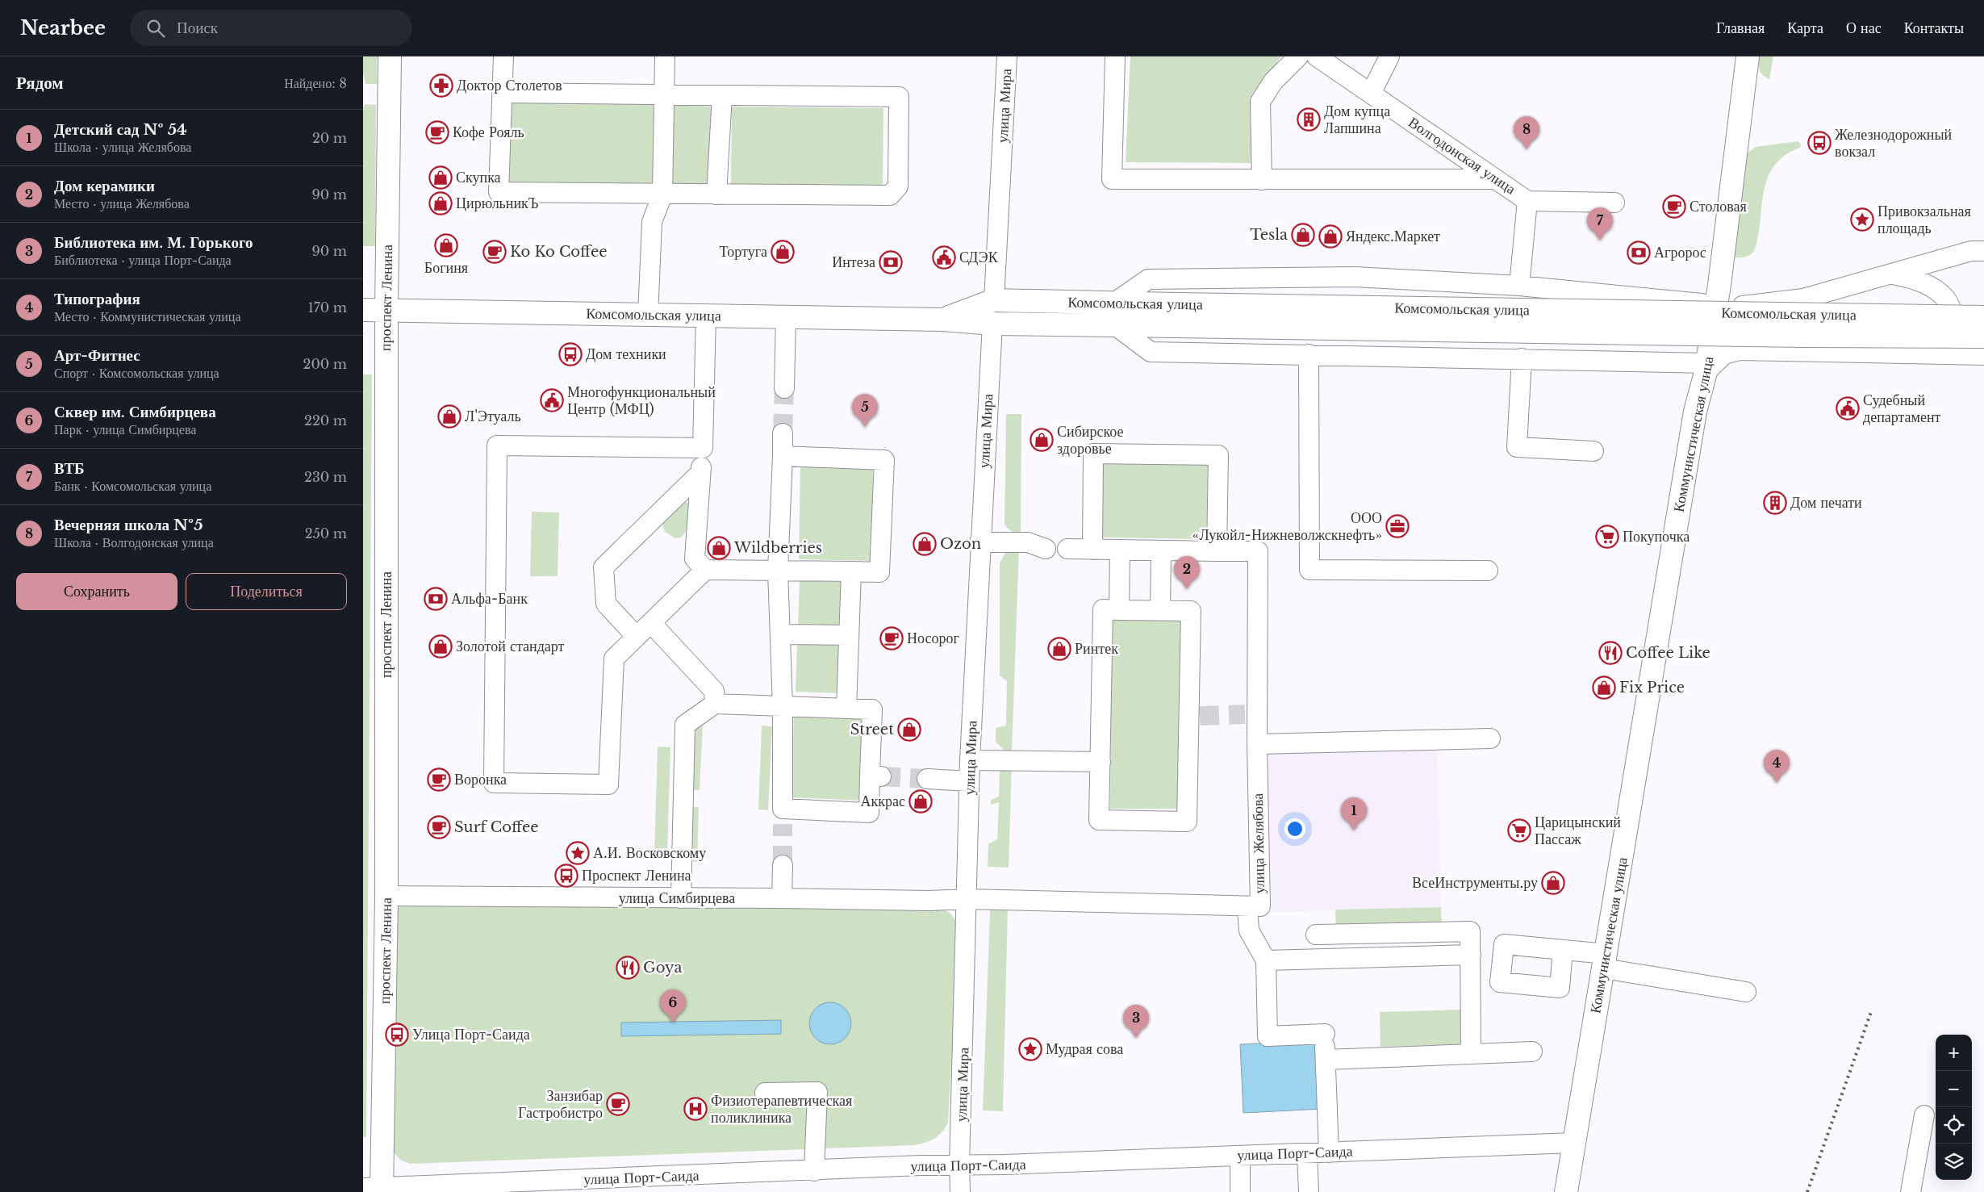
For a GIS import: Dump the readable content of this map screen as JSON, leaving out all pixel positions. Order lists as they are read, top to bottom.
{
  "streets": {
    "main road": ["проспект Ленина", "Комсомольская улица", "Коммунистическая улица"],
    "street": [
      "улица Мира",
      "Волгодонская улица",
      "улица Желябова",
      "улица Симбирцева",
      "улица Порт-Саида"
    ]
  },
  "crossings": [
    ["улица Мира", "Комсомольская улица"],
    ["улица Мира", "улица Желябова"],
    ["улица Мира", "улица Симбирцева"],
    ["улица Мира", "улица Порт-Саида"],
    ["проспект Ленина", "Комсомольская улица"],
    ["проспект Ленина", "улица Симбирцева"],
    ["проспект Ленина", "улица Порт-Саида"],
    ["Коммунистическая улица", "улица Порт-Саида"],
    ["улица Желябова", "улица Симбирцева"]
  ],
  "places": {
    "pharmacy": ["Доктор Столетов"],
    "building": ["Дом купца Лапшина", "Дом печати"],
    "cafe": [
      "Кофе Рояль",
      "Столовая",
      "Ko Ko Coffee",
      "Носорог",
      "Воронка",
      "Surf Coffee",
      "Занзибар Гастробистро"
    ],
    "bus stop": [
      "Железнодорожный вокзал",
      "Дом техники",
      "Проспект Ленина",
      "Улица Порт-Саида"
    ],
    "shop": [
      "Скупка",
      "ЦирюльникЪ",
      "Tesla",
      "Яндекс.Маркет",
      "Богиня",
      "Тортуга",
      "Л'Этуаль",
      "Сибирское здоровье",
      "Ozon",
      "Wildberries",
      "Золотой стандарт",
      "Ринтек",
      "Fix Price",
      "Street",
      "Аккрас",
      "ВсеИнструменты.ру"
    ],
    "place": ["Привокзальная площадь", "А.И. Восковскому", "Мудрая сова"],
    "bank": ["Агророс", "Интеза", "Альфа-Банк"],
    "public building": ["СДЭК", "Многофункциональный Центр (МФЦ)", "Судебный департамент"],
    "office": ["ООО «Лукойл-Нижневолжскнефть»"],
    "supermarket": ["Покупочка", "Царицынский Пассаж"],
    "restaurant": ["Coffee Like", "Goya"],
    "hospital": ["Физиотерапевтическая поликлиника"]
  },
  "page": {
    "header": "Nearbee",
    "search": "Поиск",
    "nav": [
      "Главная",
      "Карта",
      "О нас",
      "Контакты"
    ],
    "heading": ["Рядом", "Найдено: 8"],
    "list": [
      {
        "mark": "1",
        "name": "Детский сад № 54",
        "note": "Школа · улица Желябова",
        "value": "20 m"
      },
      {
        "mark": "2",
        "name": "Дом керамики",
        "note": "Место · улица Желябова",
        "value": "90 m"
      },
      {
        "mark": "3",
        "name": "Библиотека им. М. Горького",
        "note": "Библиотека · улица Порт-Саида",
        "value": "90 m"
      },
      {
        "mark": "4",
        "name": "Типография",
        "note": "Место · Коммунистическая улица",
        "value": "170 m"
      },
      {
        "mark": "5",
        "name": "Арт-Фитнес",
        "note": "Спорт · Комсомольская улица",
        "value": "200 m"
      },
      {
        "mark": "6",
        "name": "Сквер им. Симбирцева",
        "note": "Парк · улица Симбирцева",
        "value": "220 m"
      },
      {
        "mark": "7",
        "name": "ВТБ",
        "note": "Банк · Комсомольская улица",
        "value": "230 m"
      },
      {
        "mark": "8",
        "name": "Вечерняя школа №5",
        "note": "Школа · Волгодонская улица",
        "value": "250 m"
      }
    ],
    "pins": [
      "8",
      "7",
      "5",
      "2",
      "4",
      "1",
      "6",
      "3"
    ],
    "buttons": ["Сохранить", "Поделиться"],
    "map_buttons": ["+", "−"]
  }
}
